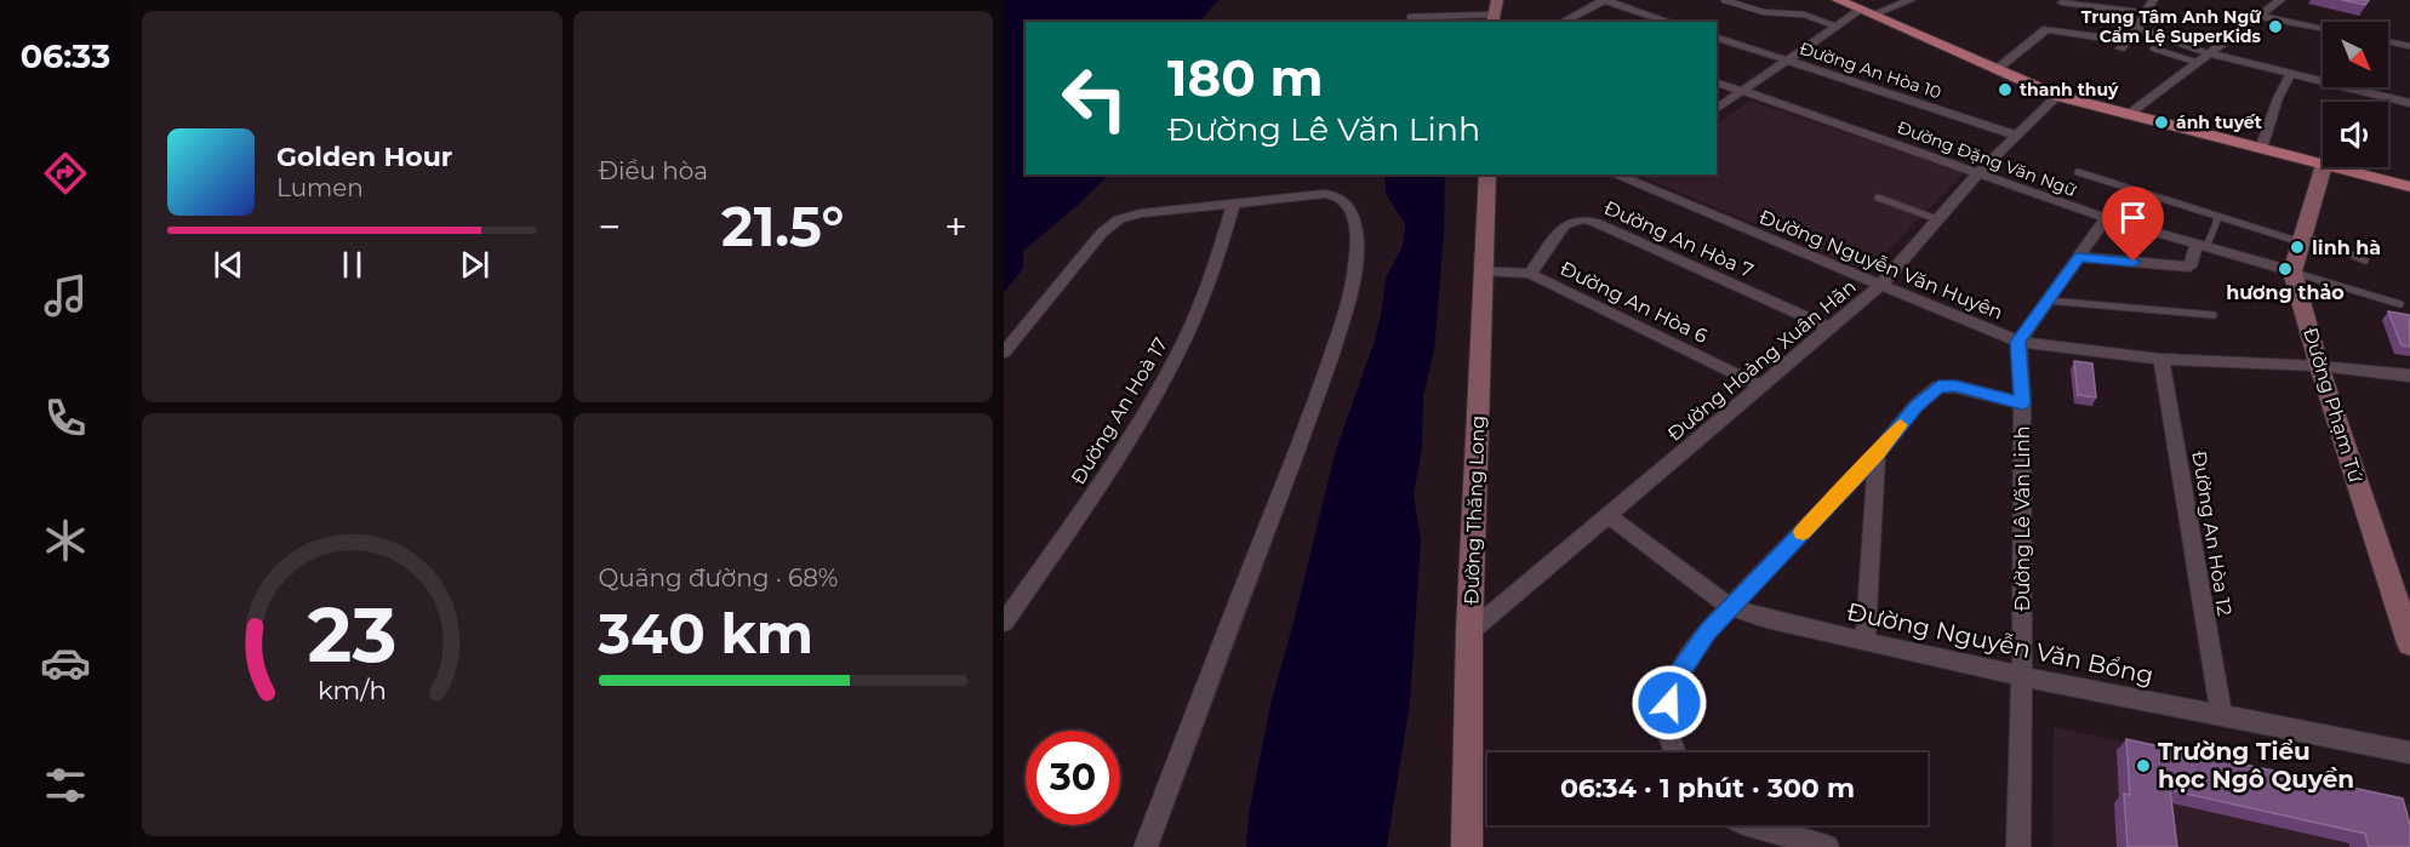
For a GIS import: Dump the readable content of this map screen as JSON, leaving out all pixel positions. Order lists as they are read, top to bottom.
{
  "streets": {
    "street": [
      "Đường An Hòa 10",
      "Đường Đặng Văn Ngữ",
      "Đường An Hòa 7",
      "Đường Nguyễn Văn Huyên",
      "Đường An Hòa 6",
      "Đường Hoàng Xuân Hãn",
      "Đường Phạm Tứ",
      "Đường An Hoà 17",
      "Đường Thăng Long",
      "Đường Lê Văn Linh",
      "Đường An Hòa 12",
      "Đường Nguyễn Văn Bổng"
    ]
  },
  "crossings": [
    ["Đường An Hòa 10", "Đường Hoàng Xuân Hãn"],
    ["Đường Đặng Văn Ngữ", "Đường Hoàng Xuân Hãn"],
    ["Đường Đặng Văn Ngữ", "Đường Phạm Tứ"],
    ["Đường An Hòa 7", "Đường An Hòa 6"],
    ["Đường An Hòa 7", "Đường Hoàng Xuân Hãn"],
    ["Đường Nguyễn Văn Huyên", "Đường Hoàng Xuân Hãn"],
    ["Đường Nguyễn Văn Huyên", "Đường Phạm Tứ"],
    ["Đường Nguyễn Văn Huyên", "Đường Lê Văn Linh"],
    ["Đường Nguyễn Văn Huyên", "Đường An Hòa 12"],
    ["Đường An Hòa 6", "Đường Hoàng Xuân Hãn"],
    ["Đường An Hòa 6", "Đường Thăng Long"],
    ["Đường Hoàng Xuân Hãn", "Đường Thăng Long"],
    ["Đường Hoàng Xuân Hãn", "Đường Nguyễn Văn Bổng"],
    ["Đường Lê Văn Linh", "Đường Nguyễn Văn Bổng"],
    ["Đường An Hòa 12", "Đường Nguyễn Văn Bổng"]
  ],
  "places": [
    "Trung Tâm Anh Ngữ Cẩm Lệ SuperKids",
    "thanh thuý",
    "ánh tuyết",
    "linh hà",
    "hương thảo",
    "Trường Tiểu học Ngô Quyền"
  ],
  "north": "bottom right",
  "page": {
    "tabs": "06:33",
    "tile": [
      "Điều hòa",
      ["Quãng đường · 68%", "340 km"]
    ],
    "turn": ["180 m", "Đường Lê Văn Linh"],
    "song": ["Golden Hour", "Lumen"],
    "heat": ["−", "21.5°", "+"],
    "limit": "30",
    "trip": "06:34 · 1 phút · 300 m",
    "gauge": ["23", "km/h"]
  }
}
